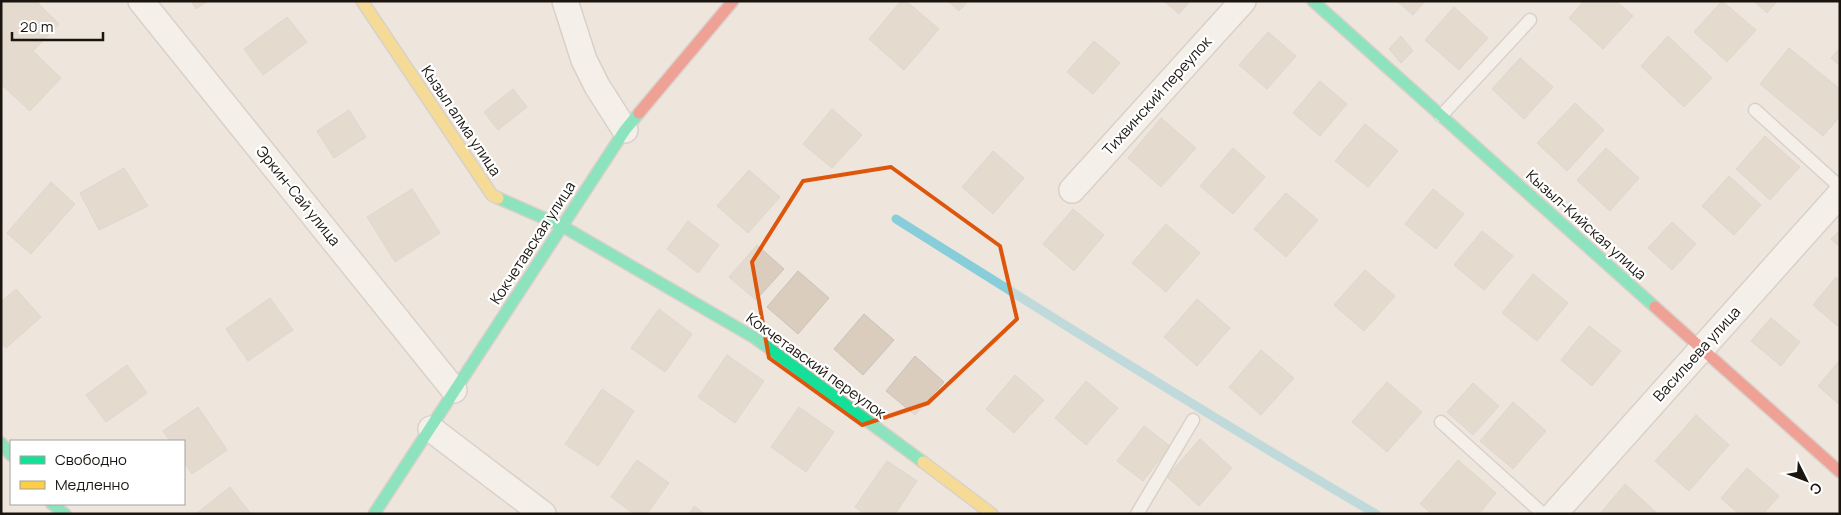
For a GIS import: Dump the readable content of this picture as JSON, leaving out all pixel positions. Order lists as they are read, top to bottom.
{
  "streets": {
    "street": [
      "Тихвинский переулок",
      "Кызыл алма улица",
      "Эркин-Сай улица",
      "Кызыл-Кийская улица",
      "Кокчетавская улица",
      "Васильева улица",
      "Кокчетавский переулок"
    ]
  },
  "crossings": [
    ["Кызыл алма улица", "Кокчетавская улица"],
    ["Кызыл алма улица", "Кокчетавский переулок"],
    ["Эркин-Сай улица", "Кокчетавская улица"],
    ["Кызыл-Кийская улица", "Васильева улица"],
    ["Кокчетавская улица", "Кокчетавский переулок"]
  ],
  "legend": ["Свободно", "Медленно"],
  "scale_bar": "20 m",
  "north": "bottom right"
}
